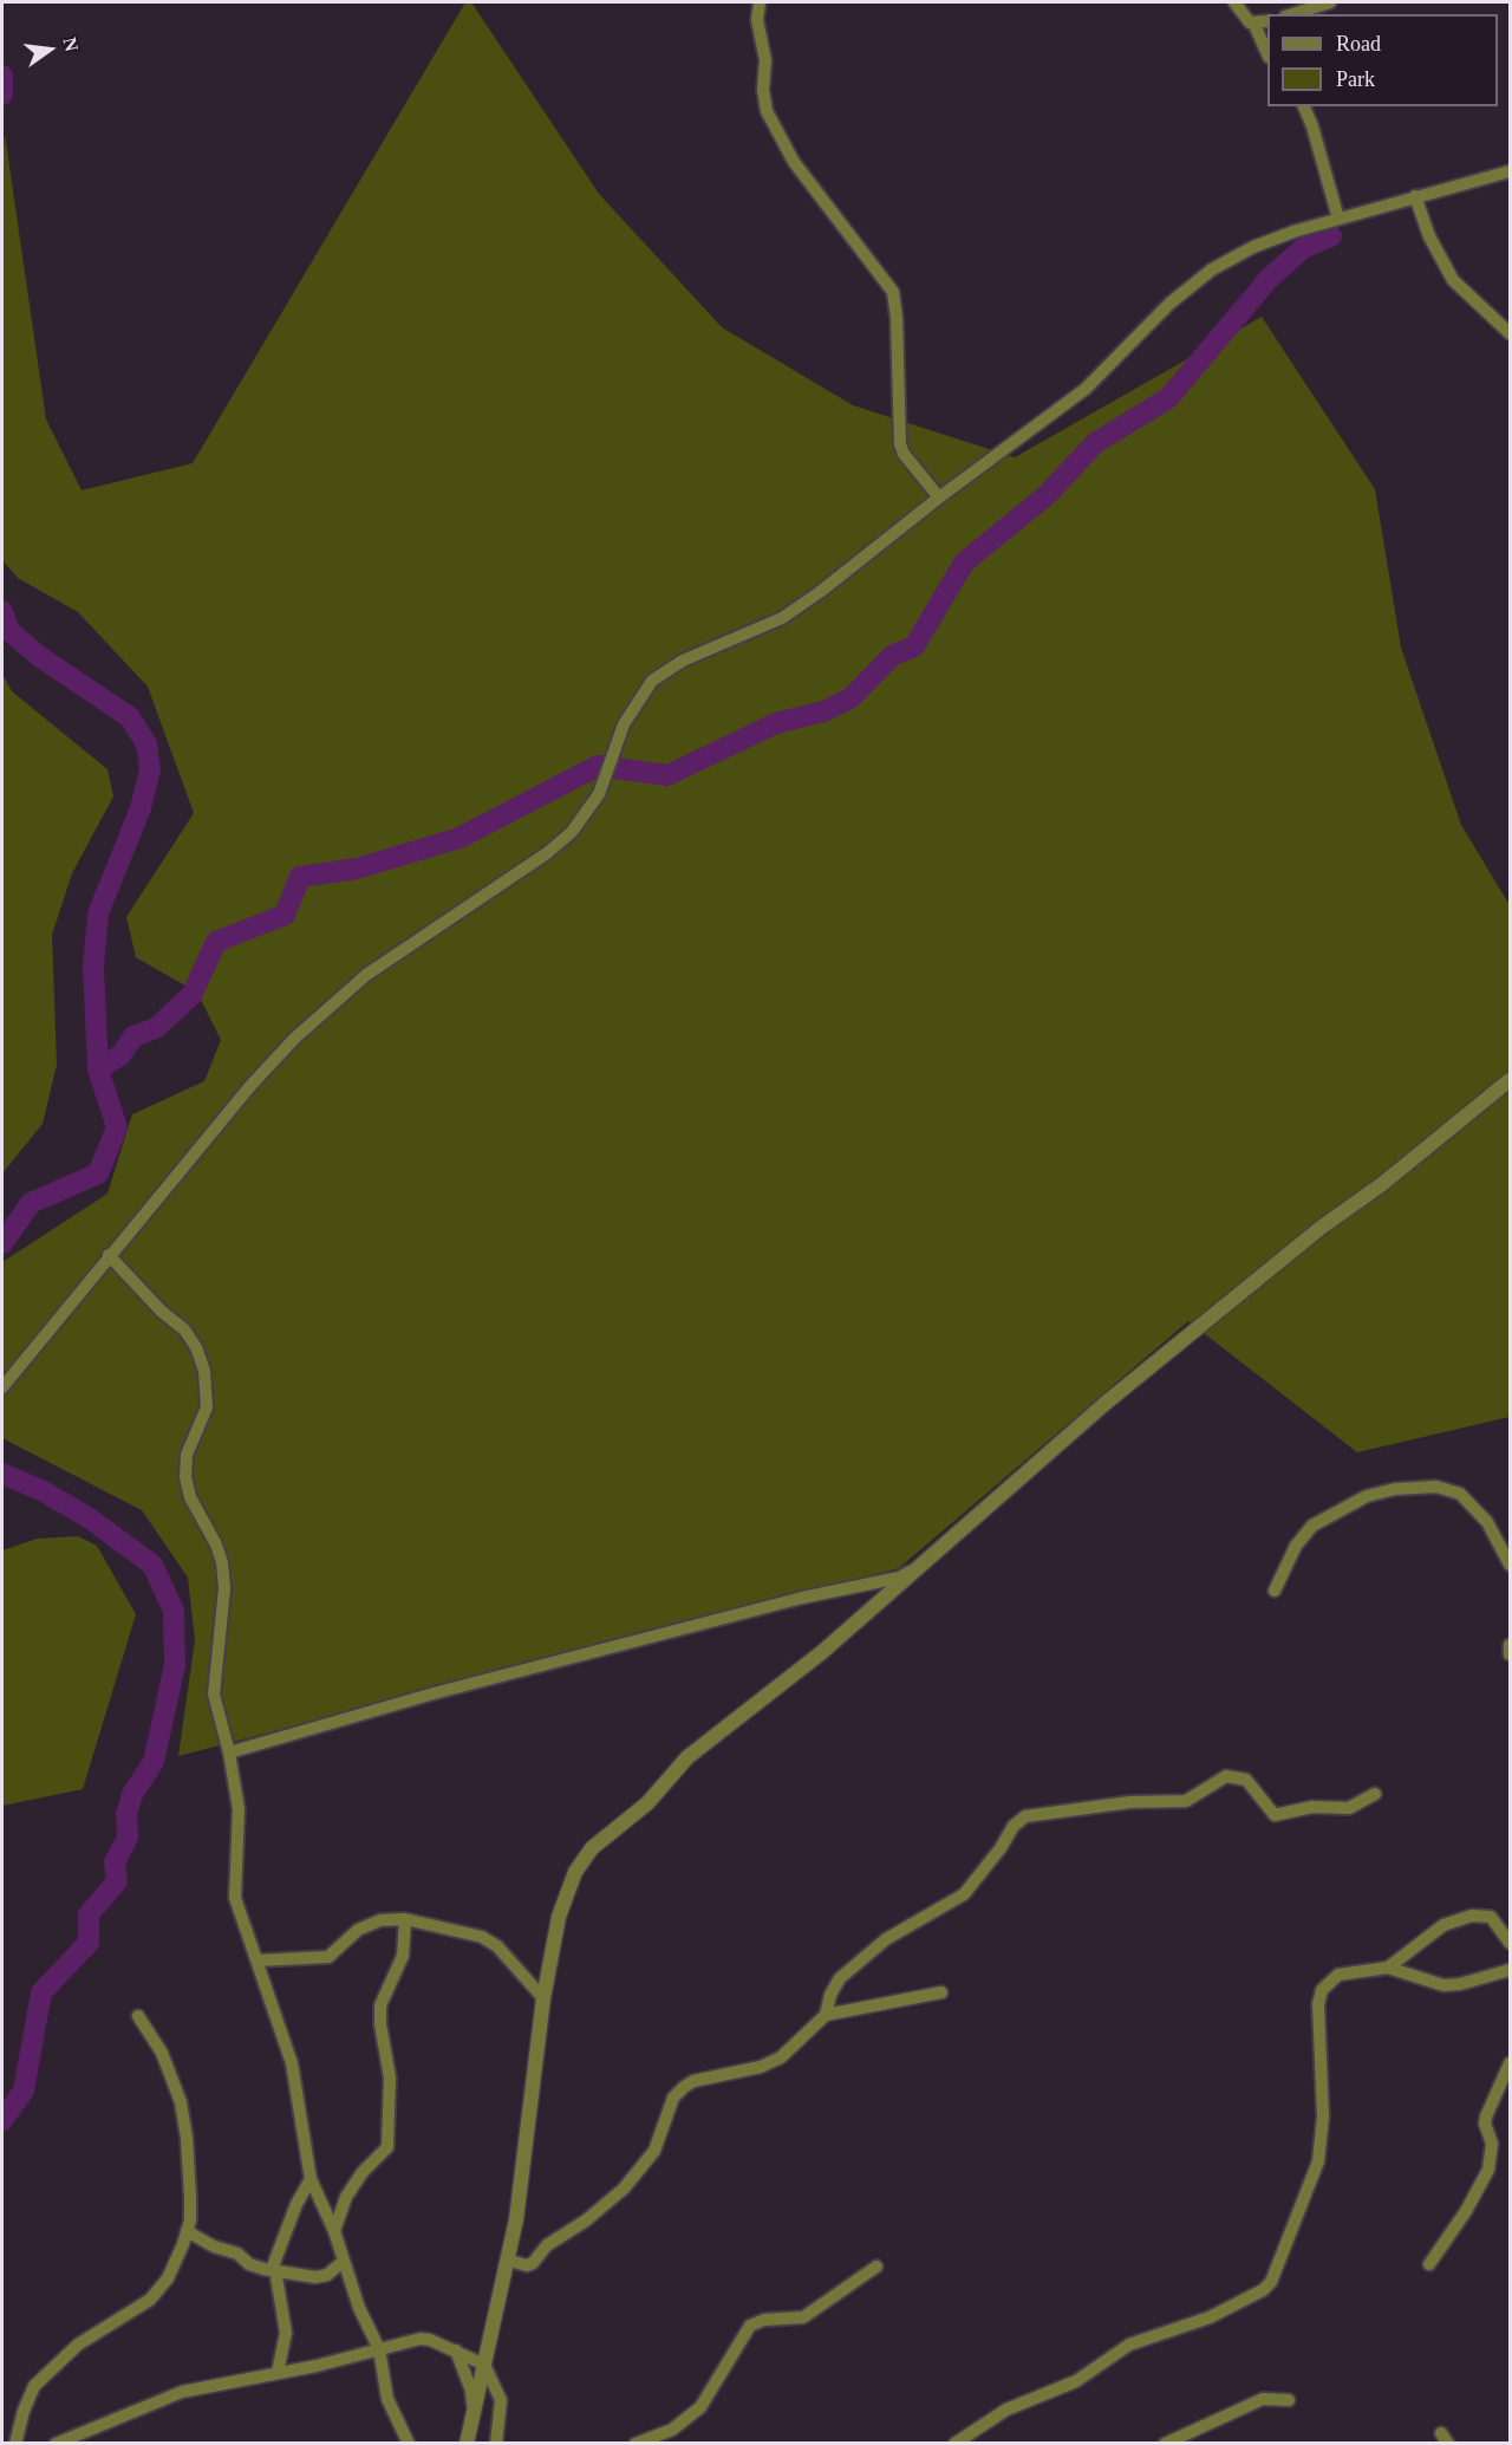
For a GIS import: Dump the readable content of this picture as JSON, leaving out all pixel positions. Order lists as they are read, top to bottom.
{
  "legend": ["Road", "Park"],
  "north": "right"
}
